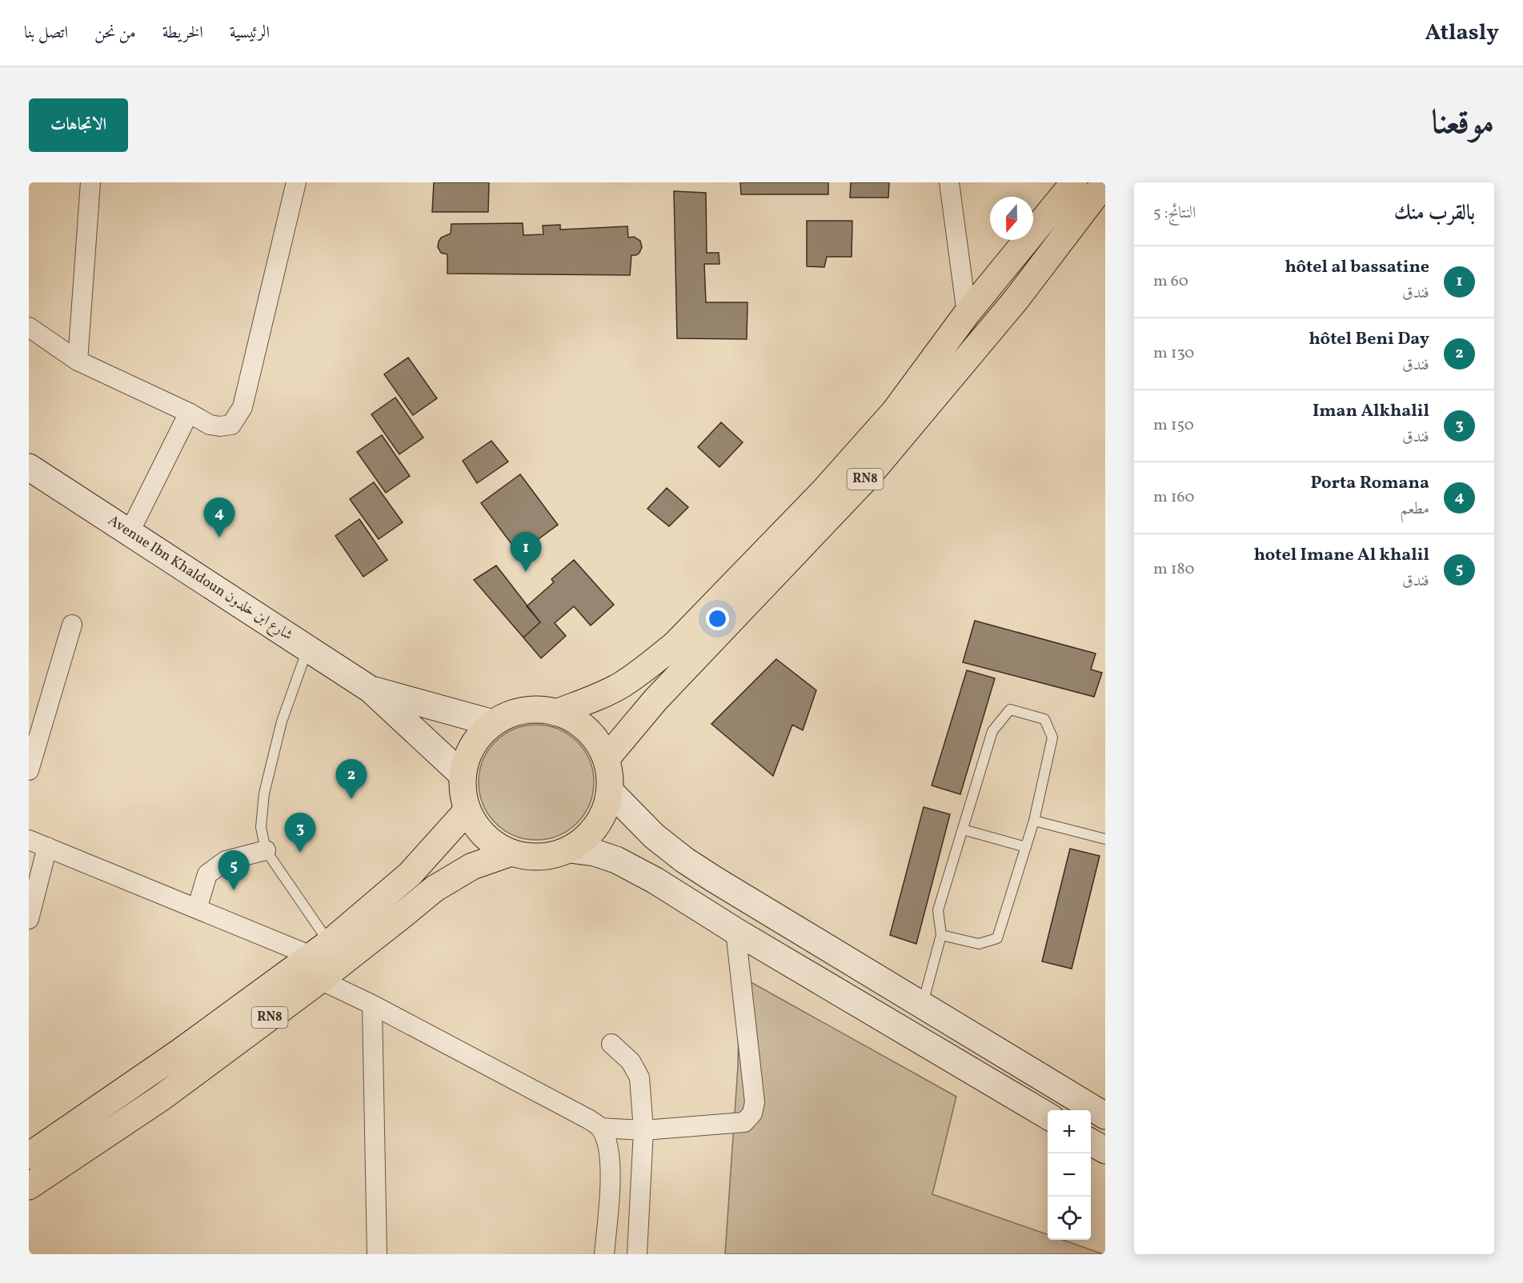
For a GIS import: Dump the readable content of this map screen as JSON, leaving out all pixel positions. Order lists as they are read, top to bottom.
{
  "streets": {
    "main road": ["RN8"],
    "street": ["Avenue Ibn Khaldoun شارع ابن خلدون"]
  },
  "north": "bottom",
  "page": {
    "header": "Atlasly",
    "nav": [
      "الرئيسية",
      "الخريطة",
      "من نحن",
      "اتصل بنا"
    ],
    "title": "موقعنا",
    "buttons": "الاتجاهات",
    "heading": ["بالقرب منك", "النتائج: 5"],
    "list": [
      {
        "mark": "1",
        "name": "hôtel al bassatine",
        "note": "فندق",
        "value": "60 m"
      },
      {
        "mark": "2",
        "name": "hôtel Beni Day",
        "note": "فندق",
        "value": "130 m"
      },
      {
        "mark": "3",
        "name": "Iman Alkhalil",
        "note": "فندق",
        "value": "150 m"
      },
      {
        "mark": "4",
        "name": "Porta Romana",
        "note": "مطعم",
        "value": "160 m"
      },
      {
        "mark": "5",
        "name": "hotel Imane Al khalil",
        "note": "فندق",
        "value": "180 m"
      }
    ],
    "pins": [
      "4",
      "1",
      "2",
      "3",
      "5"
    ],
    "map_buttons": ["+", "−"]
  }
}
